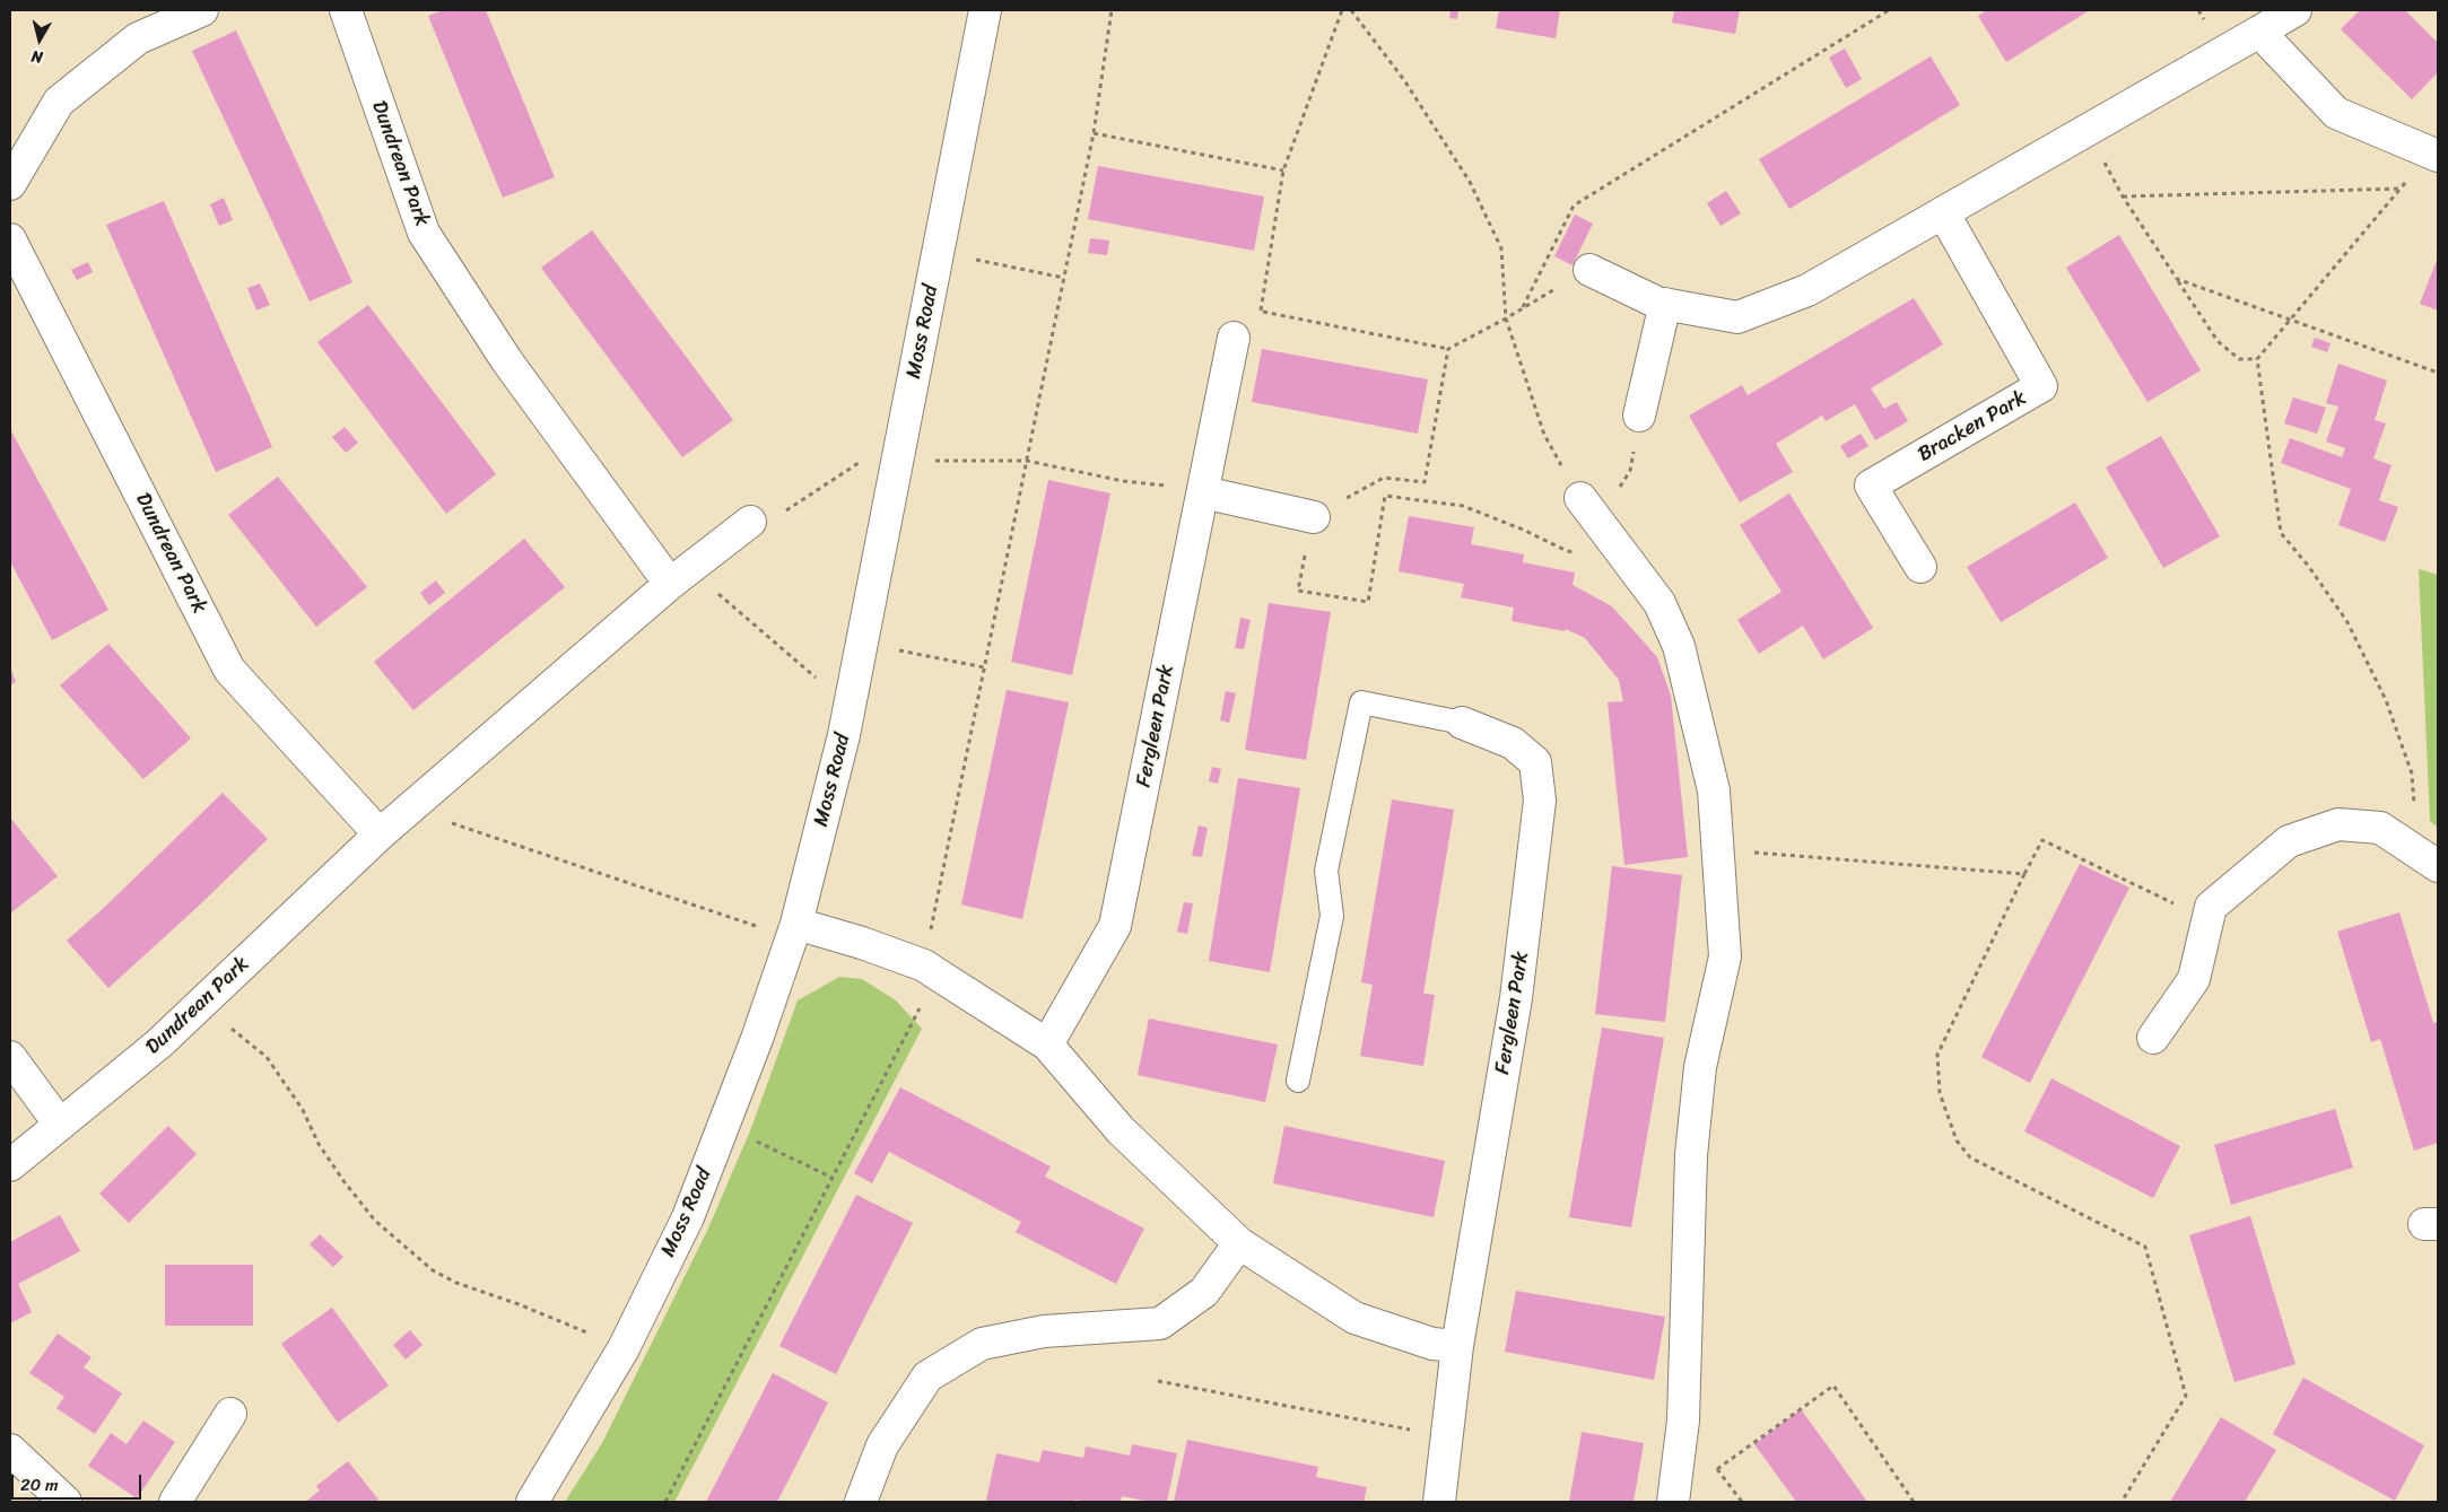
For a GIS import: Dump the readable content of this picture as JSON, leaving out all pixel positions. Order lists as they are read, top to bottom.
{
  "streets": {
    "street": [
      "Dundrean Park",
      "Moss Road",
      "Bracken Park",
      "Fergleen Park"
    ]
  },
  "scale_bar": "20 m",
  "north": "bottom"
}
